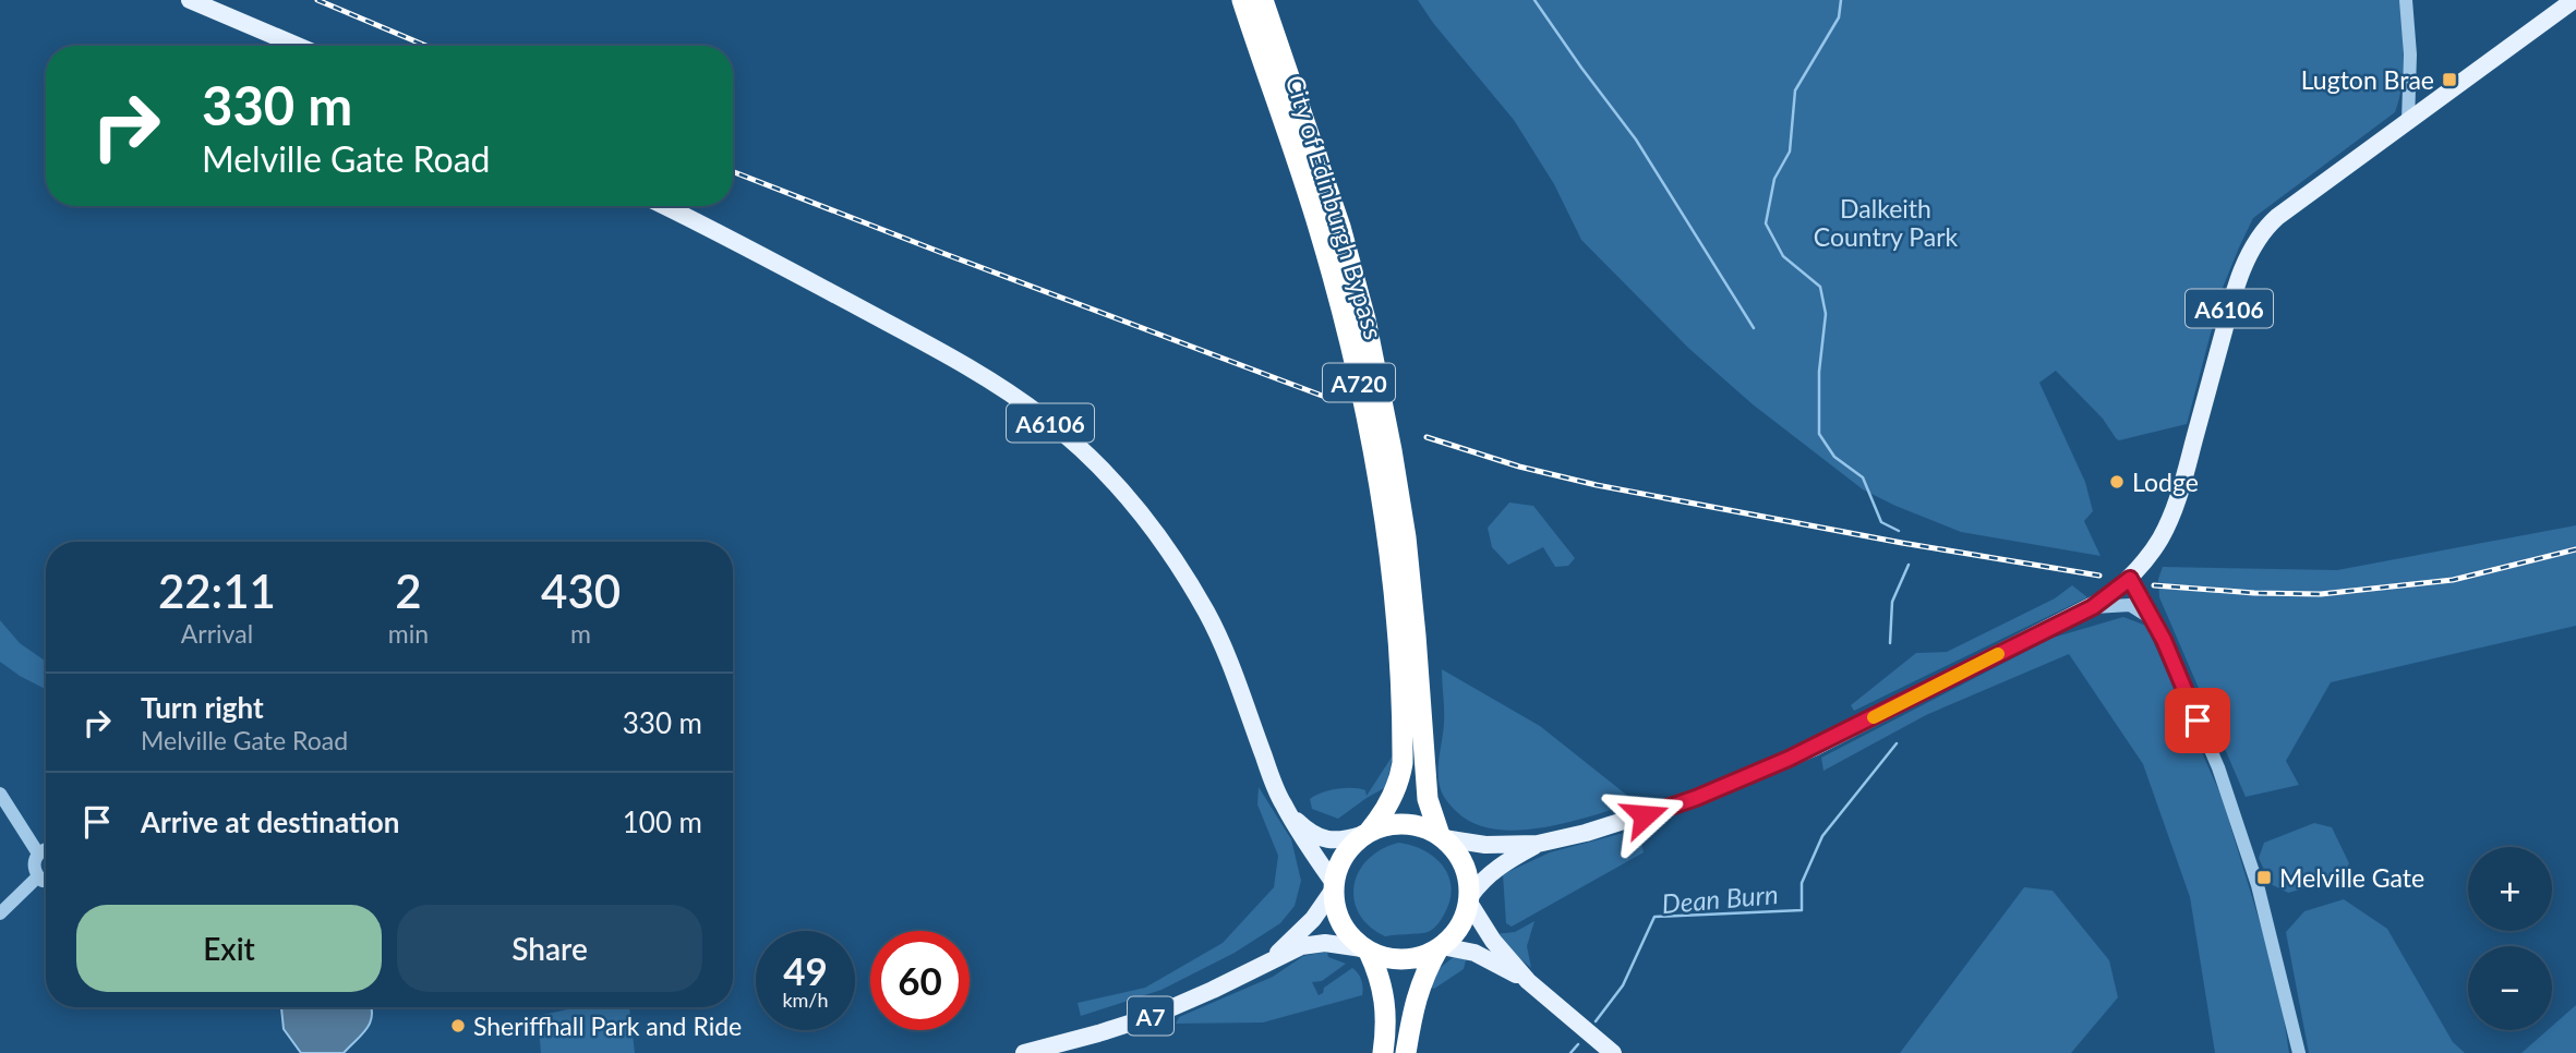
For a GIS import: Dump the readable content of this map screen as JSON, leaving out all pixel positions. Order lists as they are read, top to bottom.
{
  "streets": {
    "highway": ["City of Edinburgh Bypass", "A720"],
    "main road": ["A6106", "A7"]
  },
  "crossings": [
    ["City of Edinburgh Bypass", "A6106"],
    ["City of Edinburgh Bypass", "A7"],
    ["A6106", "A7"]
  ],
  "water": ["Dean Burn"],
  "parks": ["Dalkeith Country Park"],
  "places": {
    "transit": ["Lugton Brae", "Melville Gate"],
    "other": ["Lodge", "Sheriffhall Park and Ride"]
  },
  "page": {
    "turn": ["330 m", "Melville Gate Road"],
    "eta": [
      "22:11",
      "Arrival",
      "2",
      "min",
      "430",
      "m"
    ],
    "list": [
      {
        "name": "Turn right",
        "note": "Melville Gate Road",
        "value": "330 m"
      },
      {
        "name": "Arrive at destination",
        "value": "100 m"
      }
    ],
    "map_buttons": ["+", "−"],
    "buttons": ["Exit", "Share"],
    "speed": "49 km/h",
    "limit": "60"
  }
}
